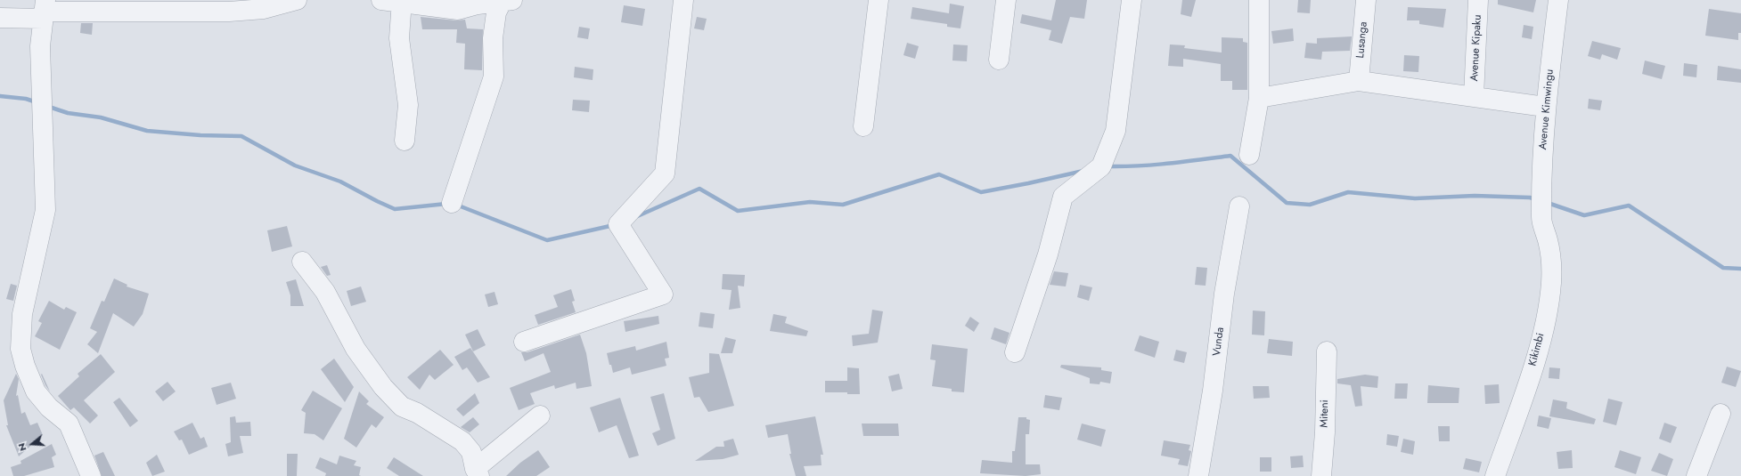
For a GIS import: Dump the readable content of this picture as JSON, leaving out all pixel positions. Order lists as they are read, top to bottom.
{
  "streets": {
    "street": [
      "Lusanga",
      "Avenue Kipaku",
      "Avenue Kimwingu",
      "Vunda",
      "Kikimbi",
      "Miteni"
    ]
  },
  "crossings": [
    ["Avenue Kimwingu", "Kikimbi"]
  ],
  "north": "left"
}
